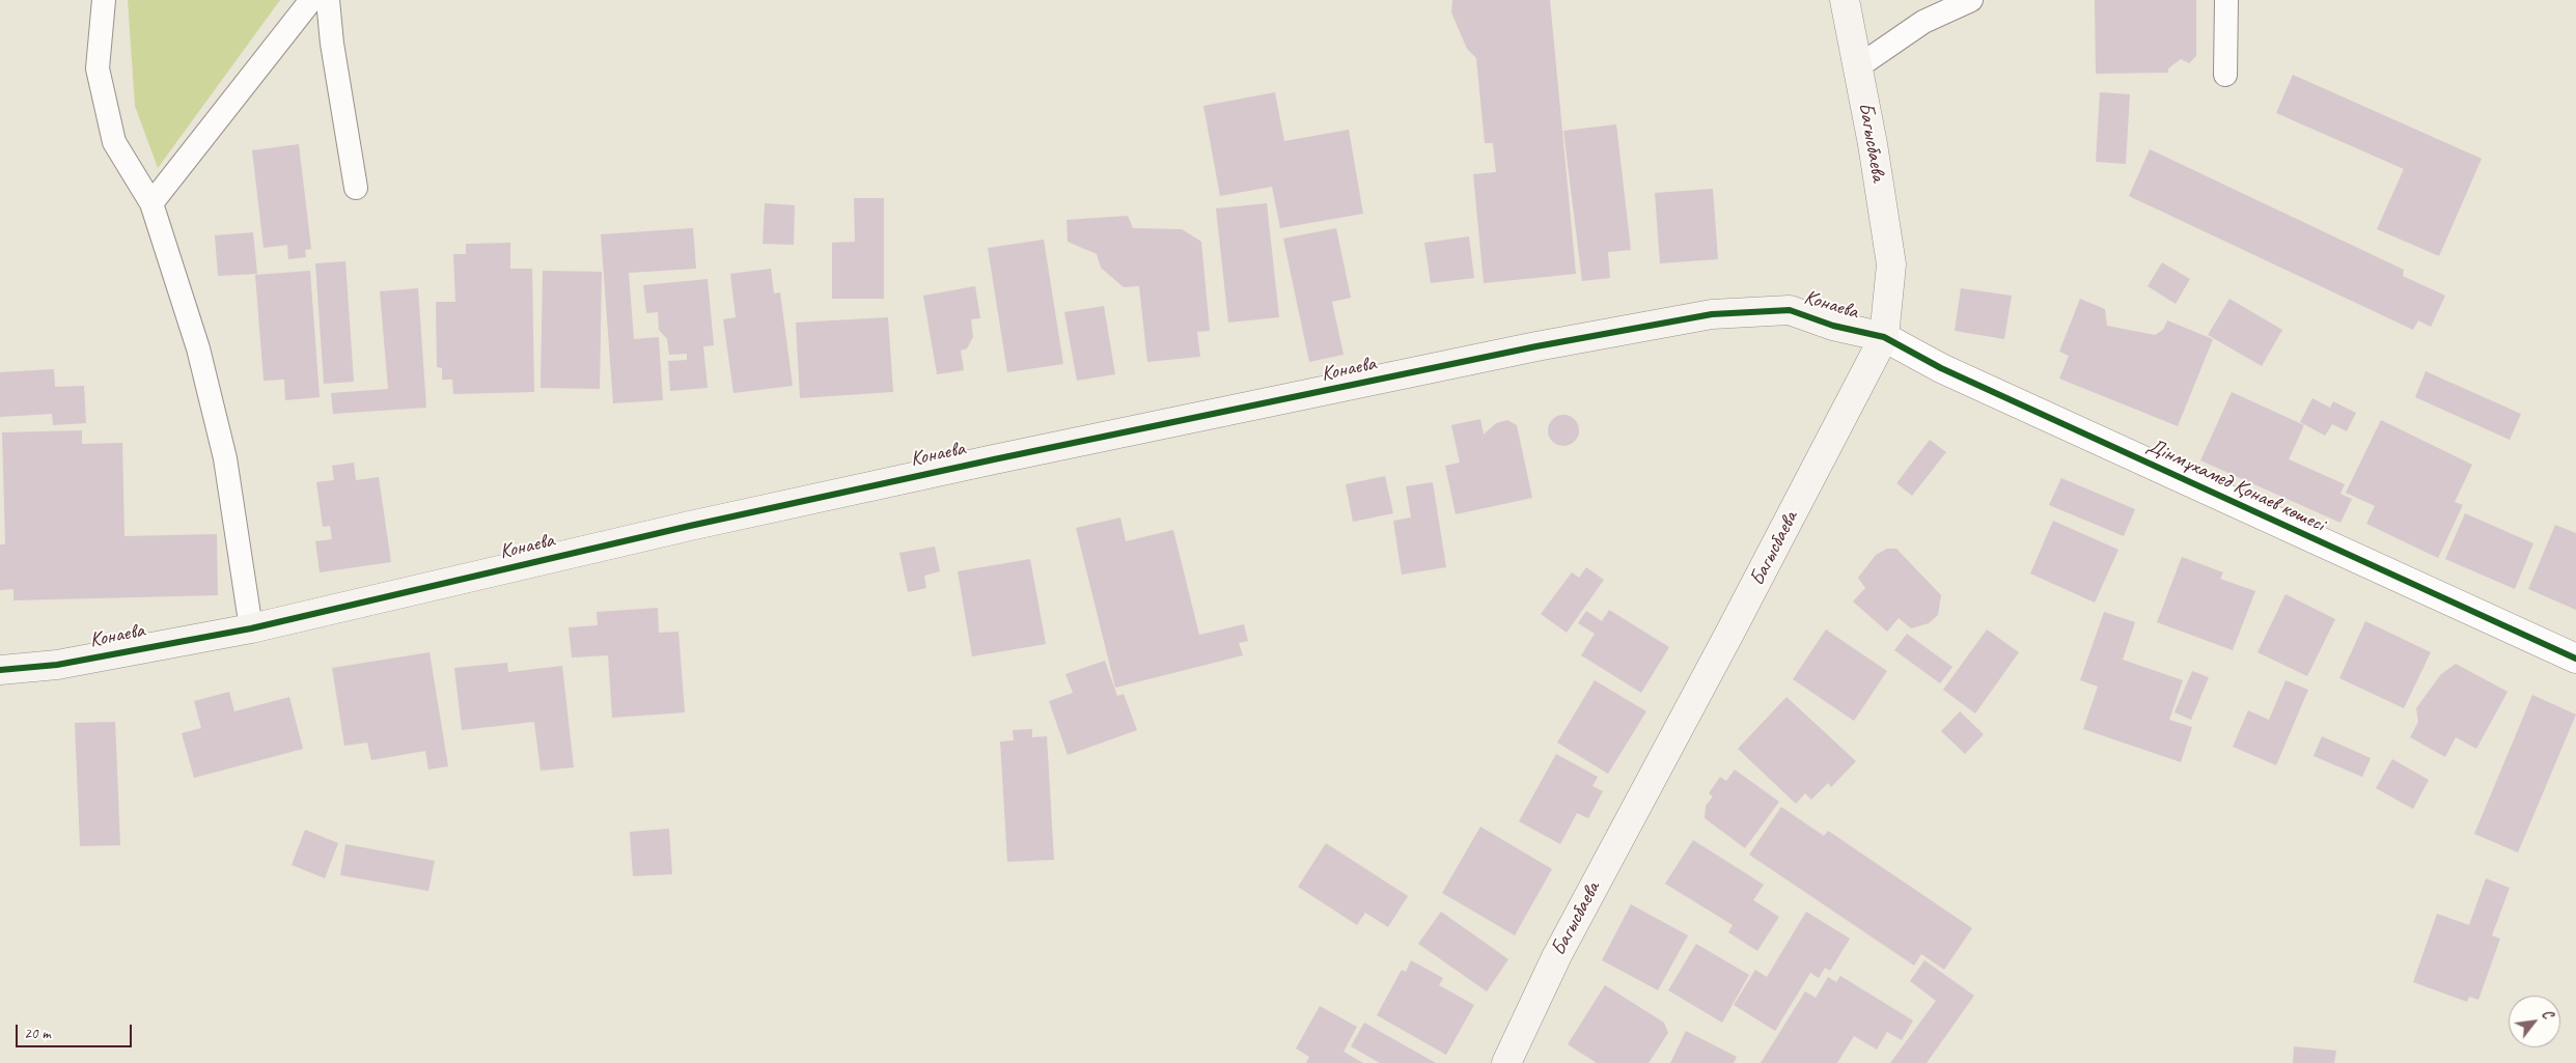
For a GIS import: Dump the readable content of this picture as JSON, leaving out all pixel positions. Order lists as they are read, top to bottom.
{
  "streets": {
    "street": ["Багысбаева", "Конаева", "Дінмұхамед Қонаев көшесі"]
  },
  "crossings": [
    ["Багысбаева", "Конаева"],
    ["Багысбаева", "Дінмұхамед Қонаев көшесі"],
    ["Конаева", "Дінмұхамед Қонаев көшесі"]
  ],
  "scale_bar": "20 m",
  "north": "top right"
}
